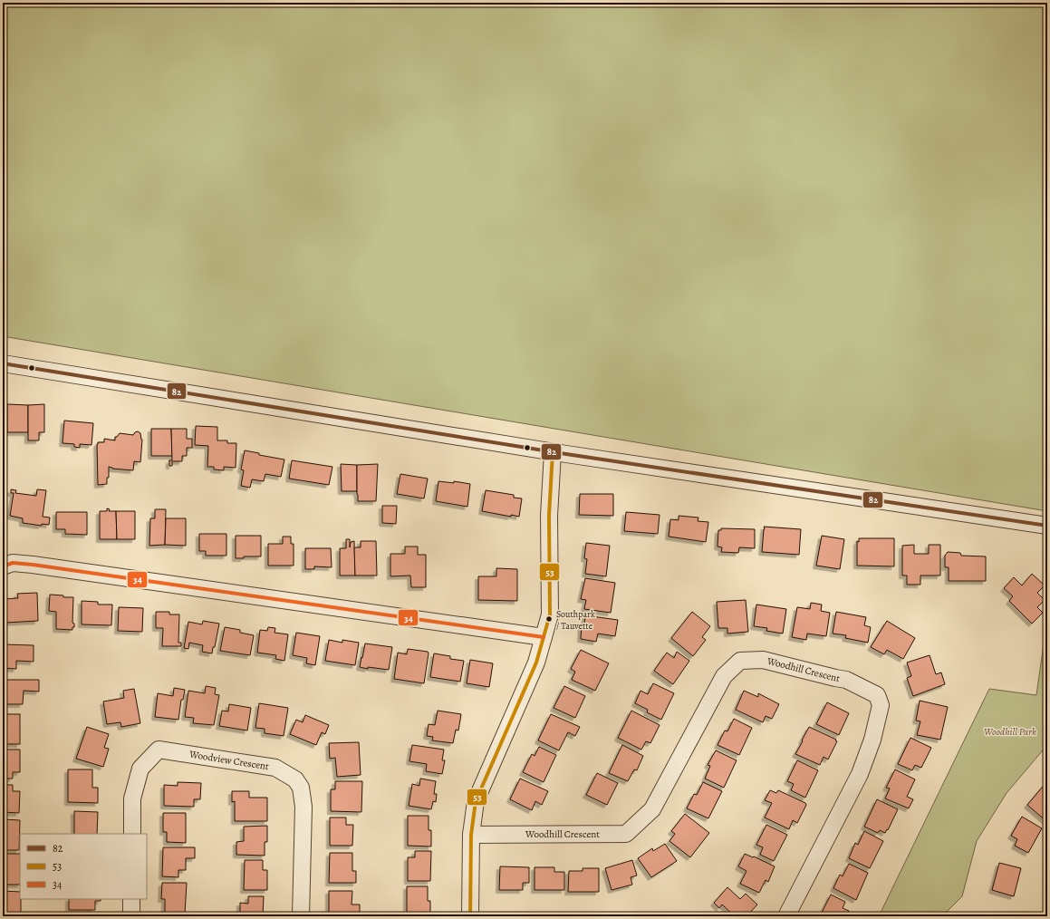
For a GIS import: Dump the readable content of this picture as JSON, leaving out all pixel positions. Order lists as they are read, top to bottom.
{
  "streets": {
    "street": ["Woodhill Crescent", "Woodview Crescent"]
  },
  "parks": ["Woodhill Park"],
  "places": ["Southpark / Tauvette"],
  "lines": ["transit line 82", "transit line 53", "transit line 34"],
  "legend": ["82", "53", "34"]
}
